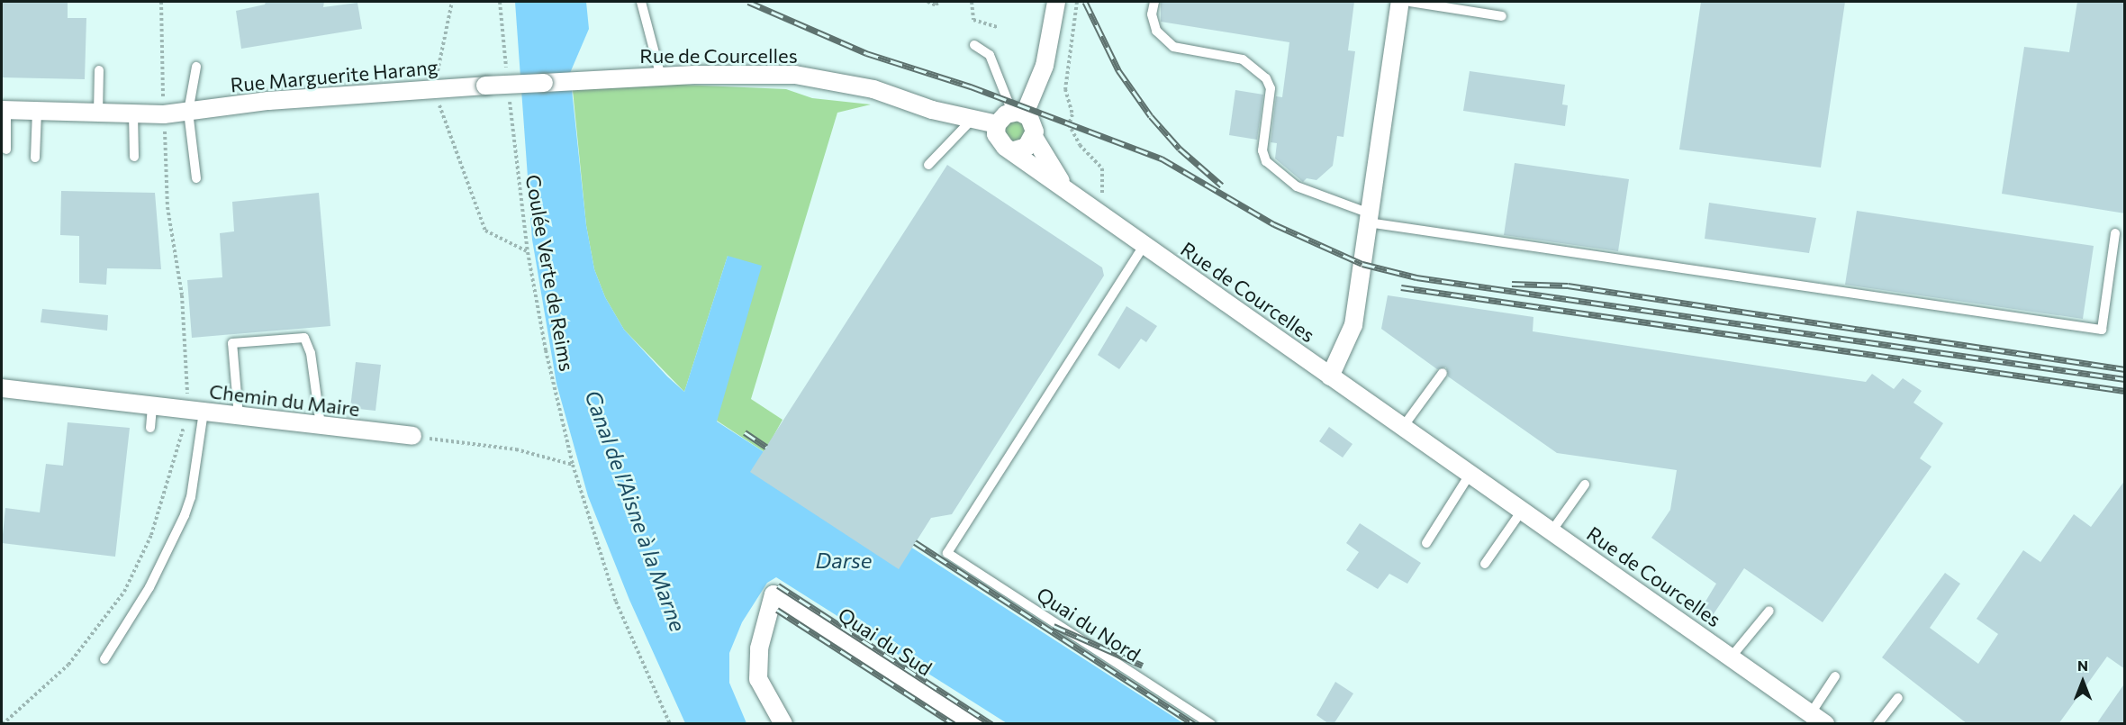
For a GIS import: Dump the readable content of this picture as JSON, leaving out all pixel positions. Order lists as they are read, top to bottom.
{
  "streets": {
    "street": [
      "Rue de Courcelles",
      "Rue Marguerite Harang",
      "Chemin du Maire",
      "Quai du Sud"
    ],
    "lane": ["Quai du Nord"],
    "path": ["Coulée Verte de Reims"]
  },
  "crossings": [
    ["Rue de Courcelles", "Rue Marguerite Harang"],
    ["Rue de Courcelles", "Quai du Nord"]
  ],
  "water": ["Canal de l'Aisne à la Marne", "Darse"],
  "north": "top"
}
